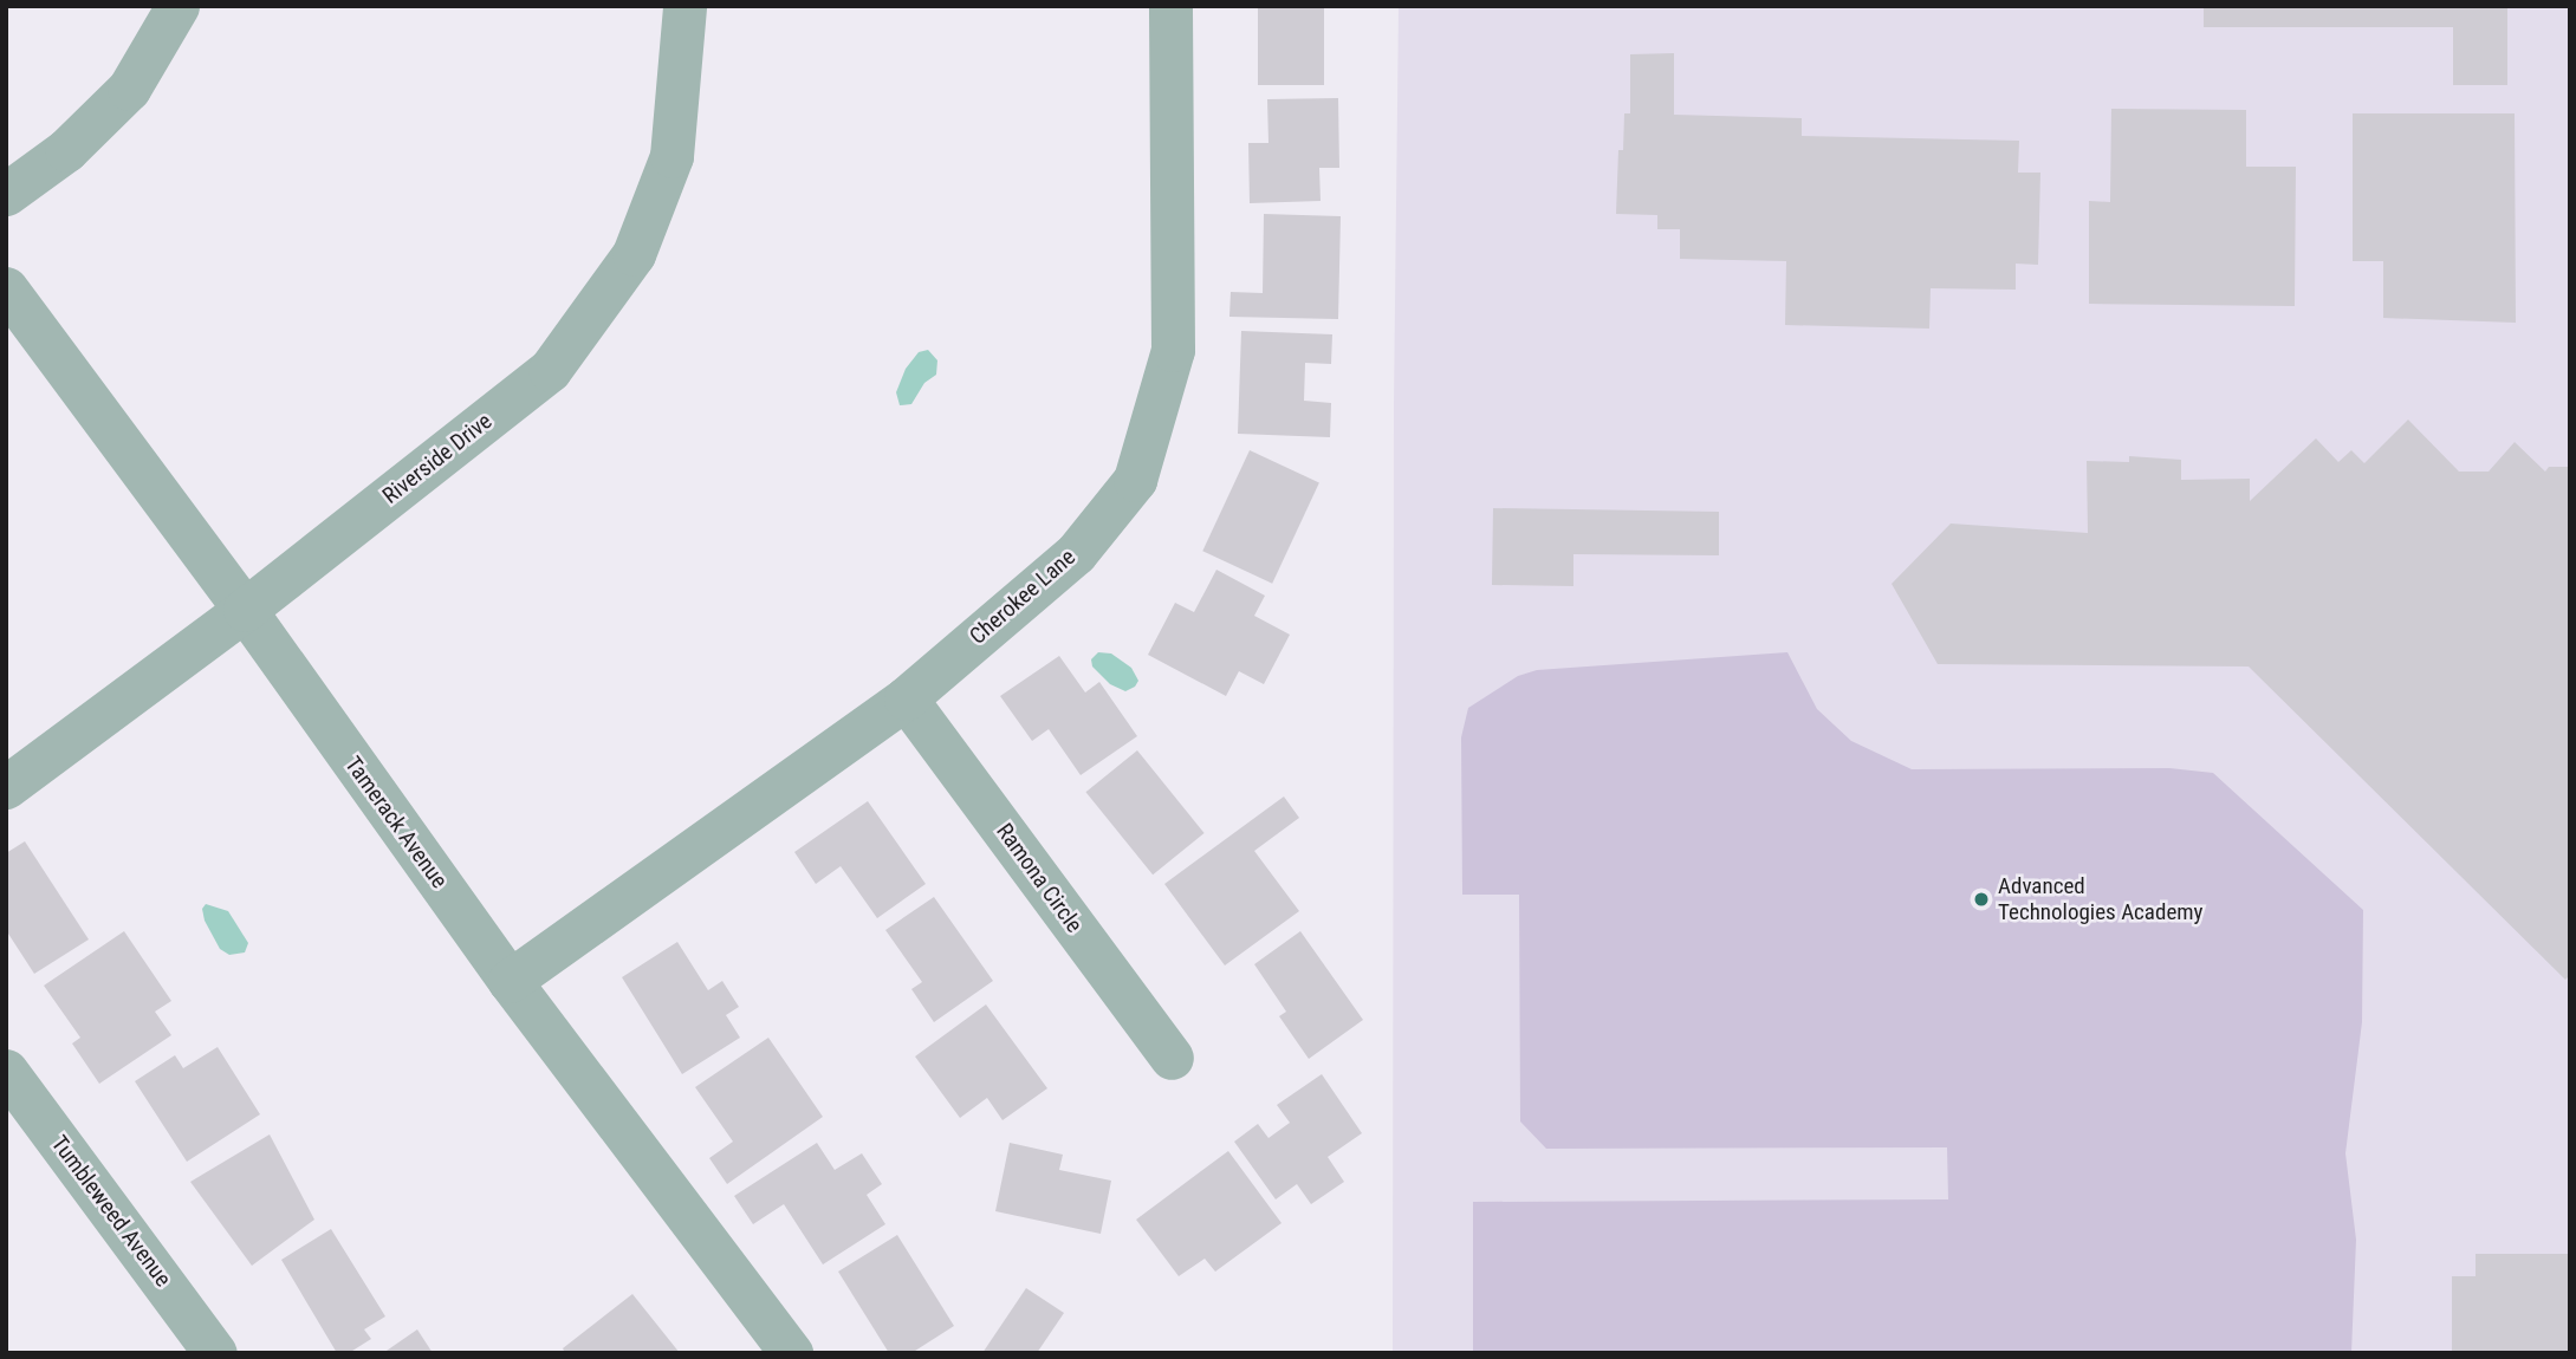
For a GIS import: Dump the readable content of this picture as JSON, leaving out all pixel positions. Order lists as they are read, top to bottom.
{
  "streets": {
    "street": [
      "Riverside Drive",
      "Cherokee Lane",
      "Tamerack Avenue",
      "Ramona Circle",
      "Tumbleweed Avenue"
    ]
  },
  "crossings": [
    ["Riverside Drive", "Tamerack Avenue"],
    ["Cherokee Lane", "Tamerack Avenue"],
    ["Cherokee Lane", "Ramona Circle"]
  ],
  "places": ["Advanced Technologies Academy"]
}
